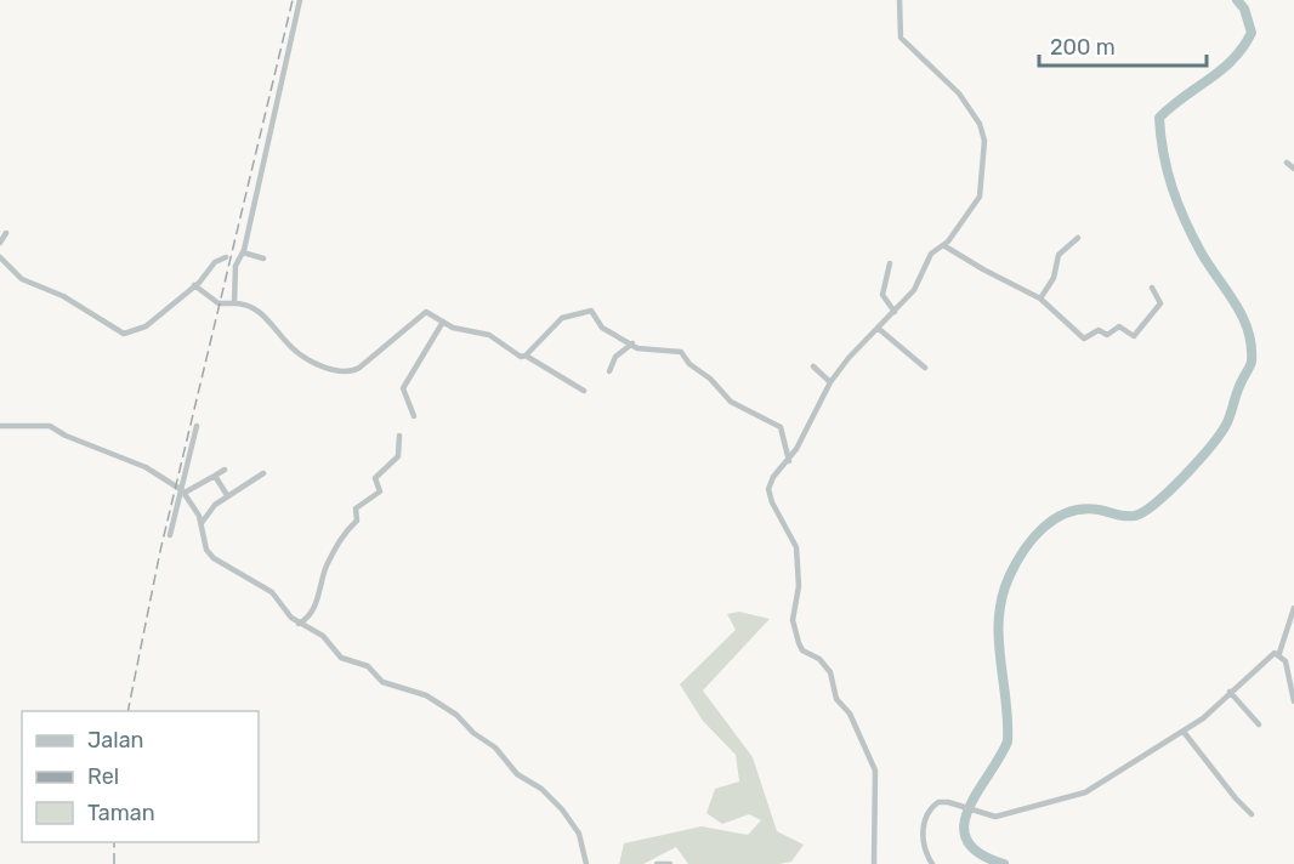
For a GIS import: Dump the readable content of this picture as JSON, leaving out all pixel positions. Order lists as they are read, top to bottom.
{
  "legend": ["Jalan", "Rel", "Taman"],
  "scale_bar": "200 m"
}
